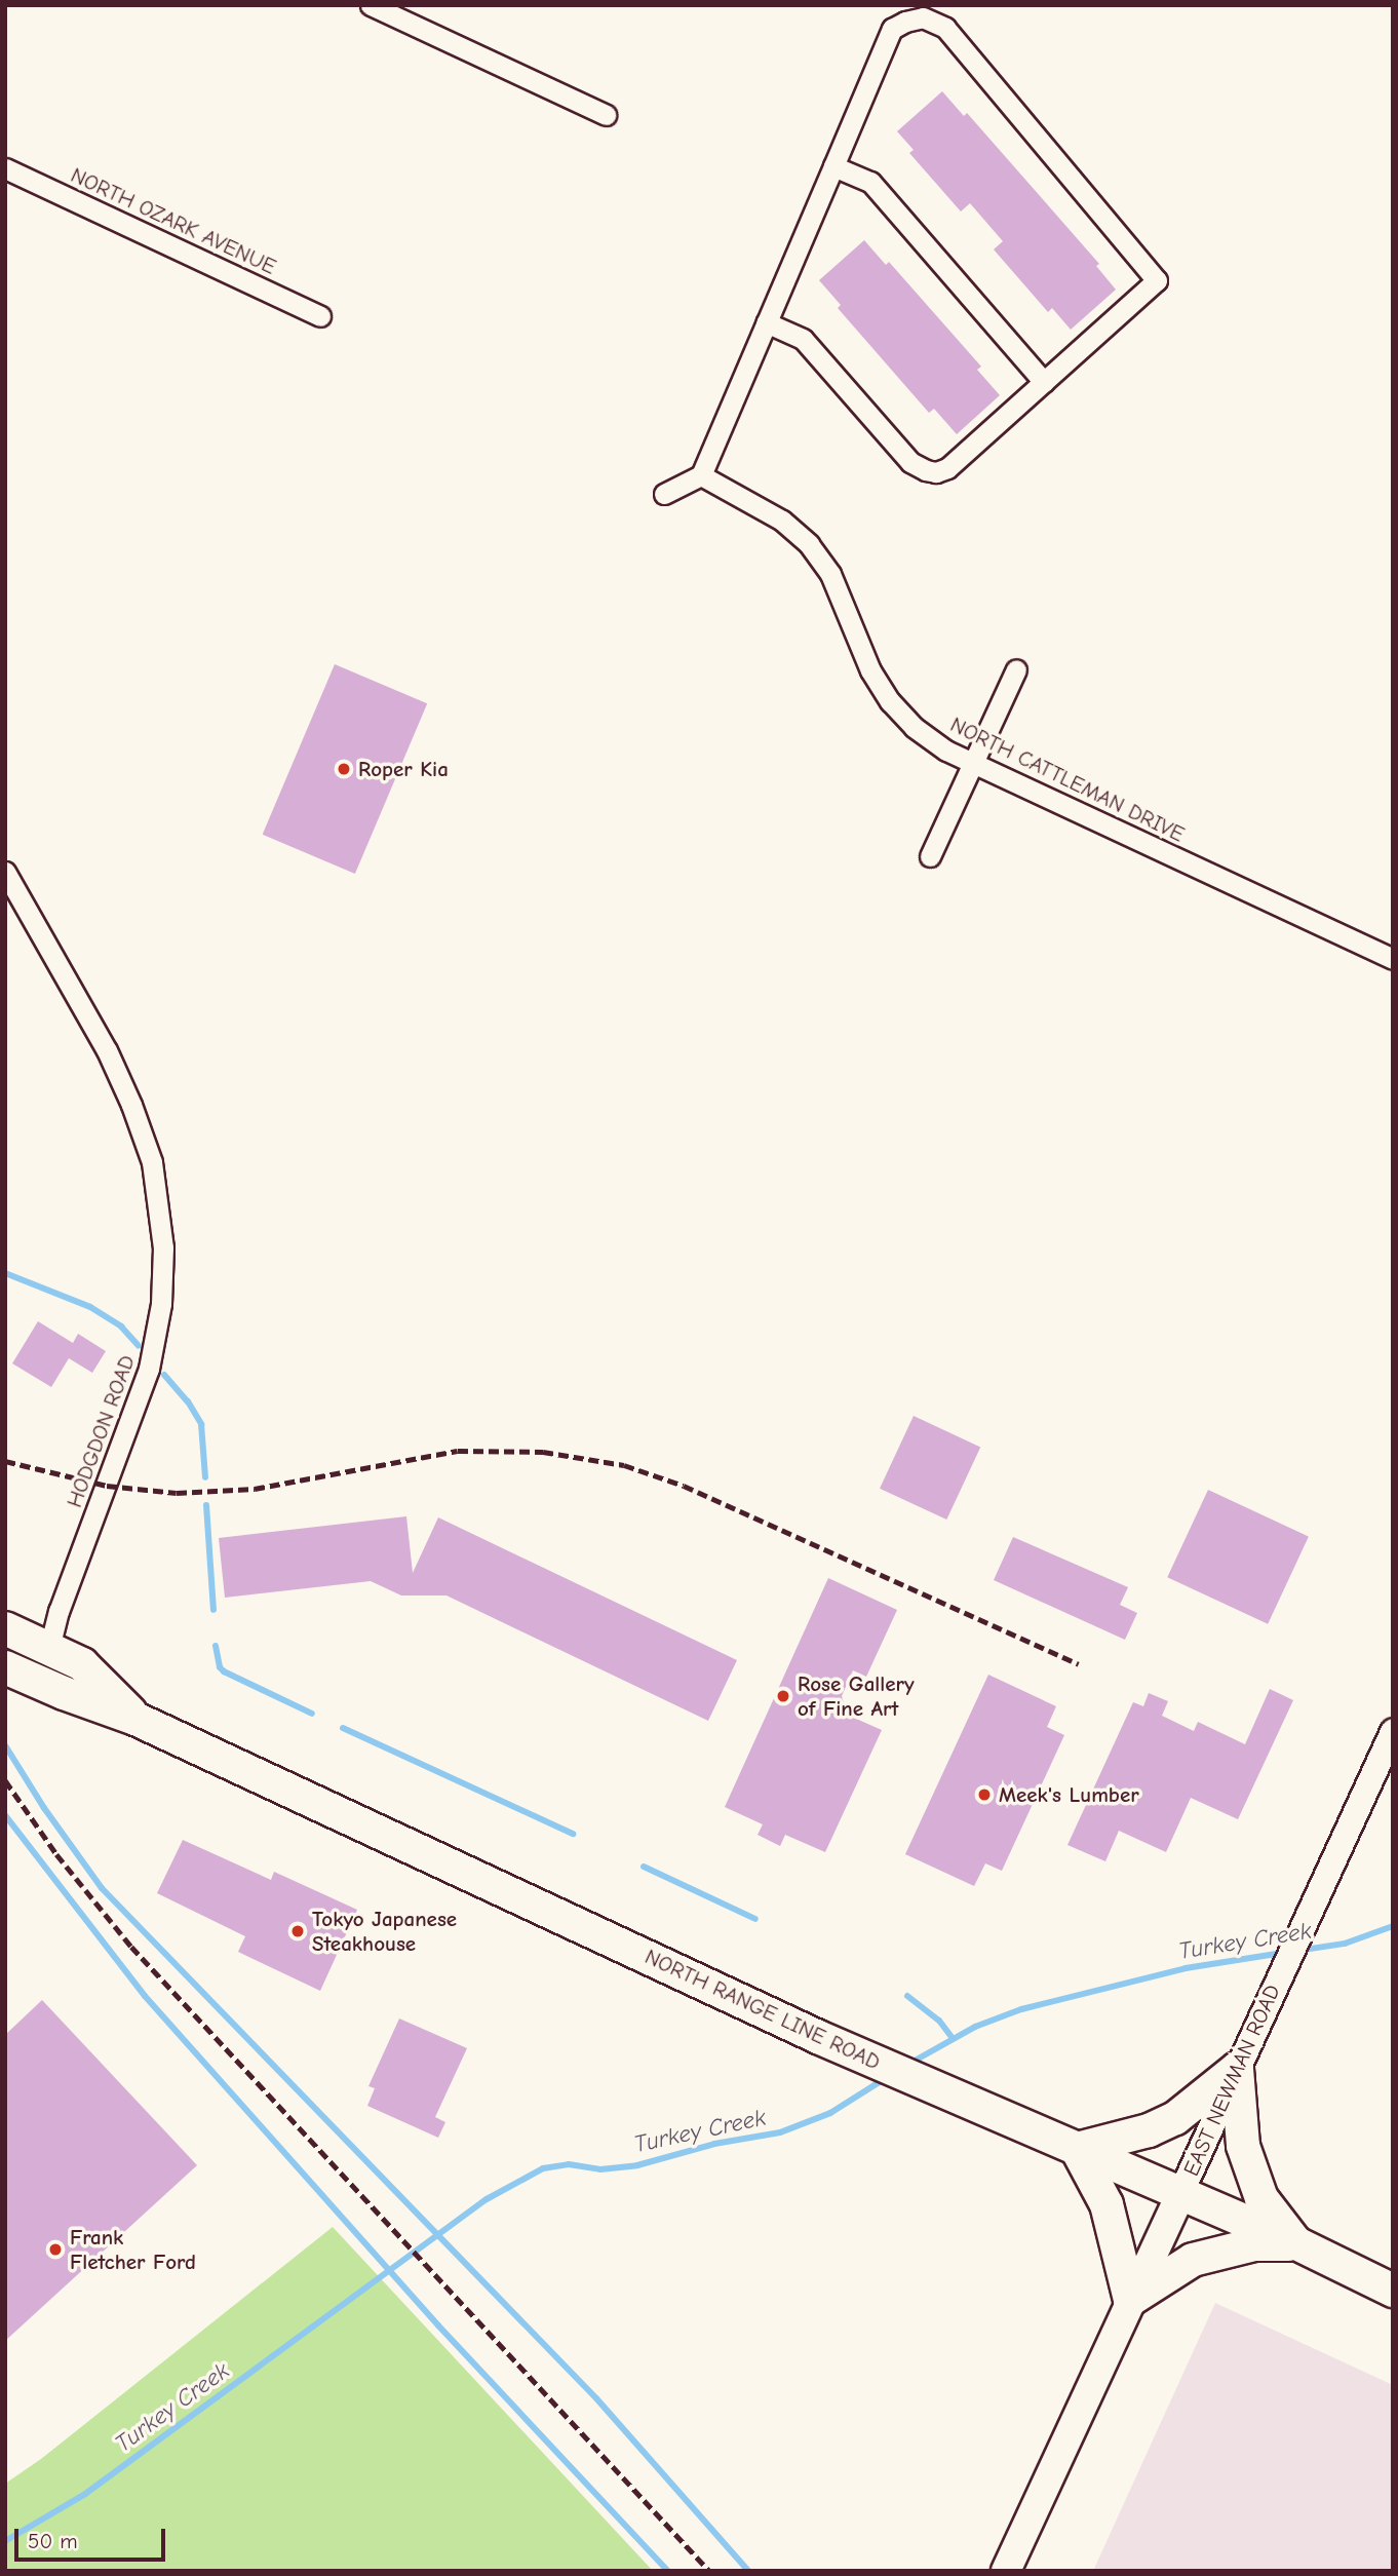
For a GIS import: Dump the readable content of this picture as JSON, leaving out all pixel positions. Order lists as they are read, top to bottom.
{
  "streets": {
    "main road": ["NORTH RANGE LINE ROAD"],
    "street": [
      "NORTH OZARK AVENUE",
      "NORTH CATTLEMAN DRIVE",
      "HODGDON ROAD",
      "EAST NEWMAN ROAD"
    ]
  },
  "crossings": [
    ["HODGDON ROAD", "NORTH RANGE LINE ROAD"],
    ["NORTH RANGE LINE ROAD", "EAST NEWMAN ROAD"]
  ],
  "water": ["Turkey Creek"],
  "places": [
    "Roper Kia",
    "Rose Gallery of Fine Art",
    "Meek's Lumber",
    "Tokyo Japanese Steakhouse",
    "Frank Fletcher Ford"
  ],
  "scale_bar": "50 m"
}
